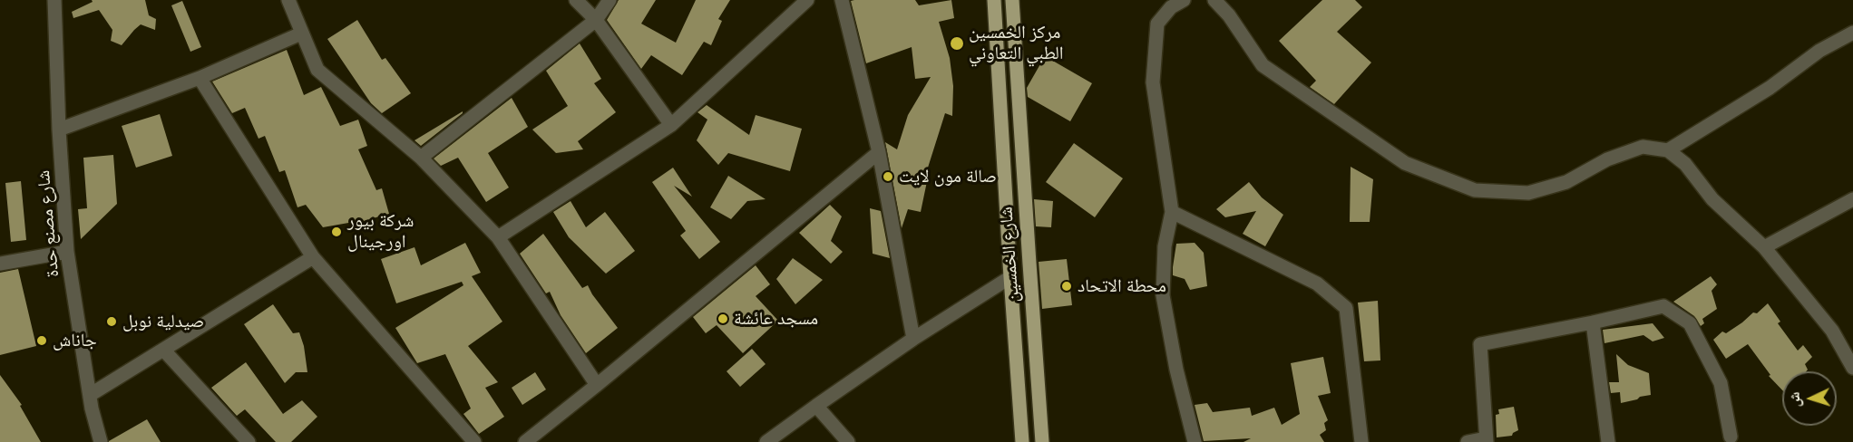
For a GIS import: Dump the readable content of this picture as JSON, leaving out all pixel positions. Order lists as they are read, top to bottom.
{
  "streets": {
    "main road": ["شارع الخمسين"],
    "street": ["شارع مصنع حدة"]
  },
  "places": [
    "مركز الخمسين الطبي التعاوني",
    "صالة مون لايت",
    "شركة بيور اورجينال",
    "محطة الاتحاد",
    "مسجد عائشة",
    "صيدلية نوبل",
    "جاناش"
  ],
  "north": "left"
}
